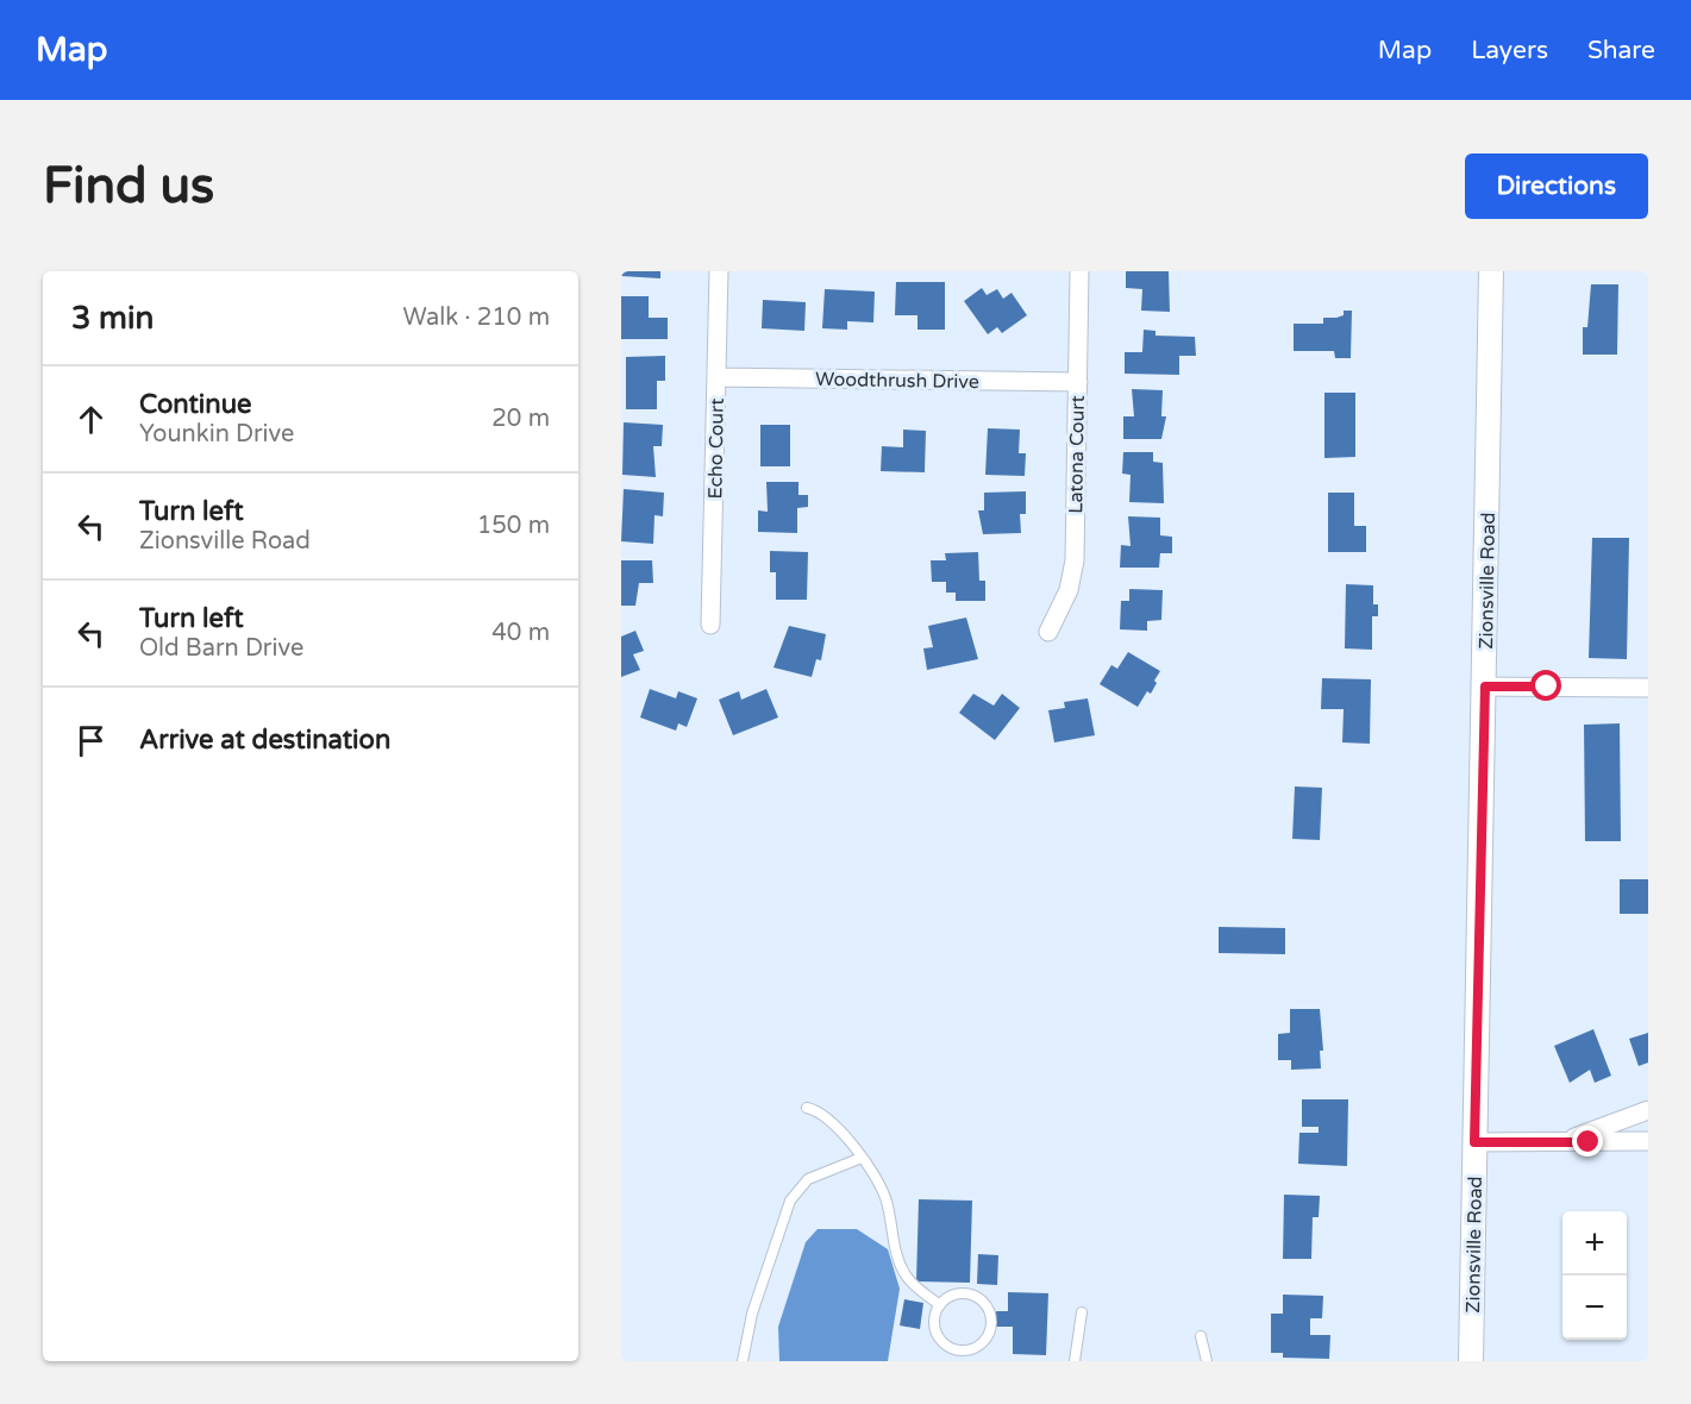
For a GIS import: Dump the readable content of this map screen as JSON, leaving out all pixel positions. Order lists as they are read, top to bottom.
{
  "streets": {
    "street": [
      "Woodthrush Drive",
      "Echo Court",
      "Latona Court",
      "Zionsville Road"
    ]
  },
  "crossings": [
    ["Woodthrush Drive", "Echo Court"],
    ["Woodthrush Drive", "Latona Court"]
  ],
  "page": {
    "header": "Map",
    "nav": ["Map", "Layers", "Share"],
    "buttons": "Directions",
    "title": "Find us",
    "heading": ["3 min", "Walk · 210 m"],
    "list": [
      ["Continue", "Younkin Drive", "20 m"],
      ["Turn left", "Zionsville Road", "150 m"],
      ["Turn left", "Old Barn Drive", "40 m"],
      "Arrive at destination"
    ],
    "map_buttons": ["+", "−"]
  }
}
